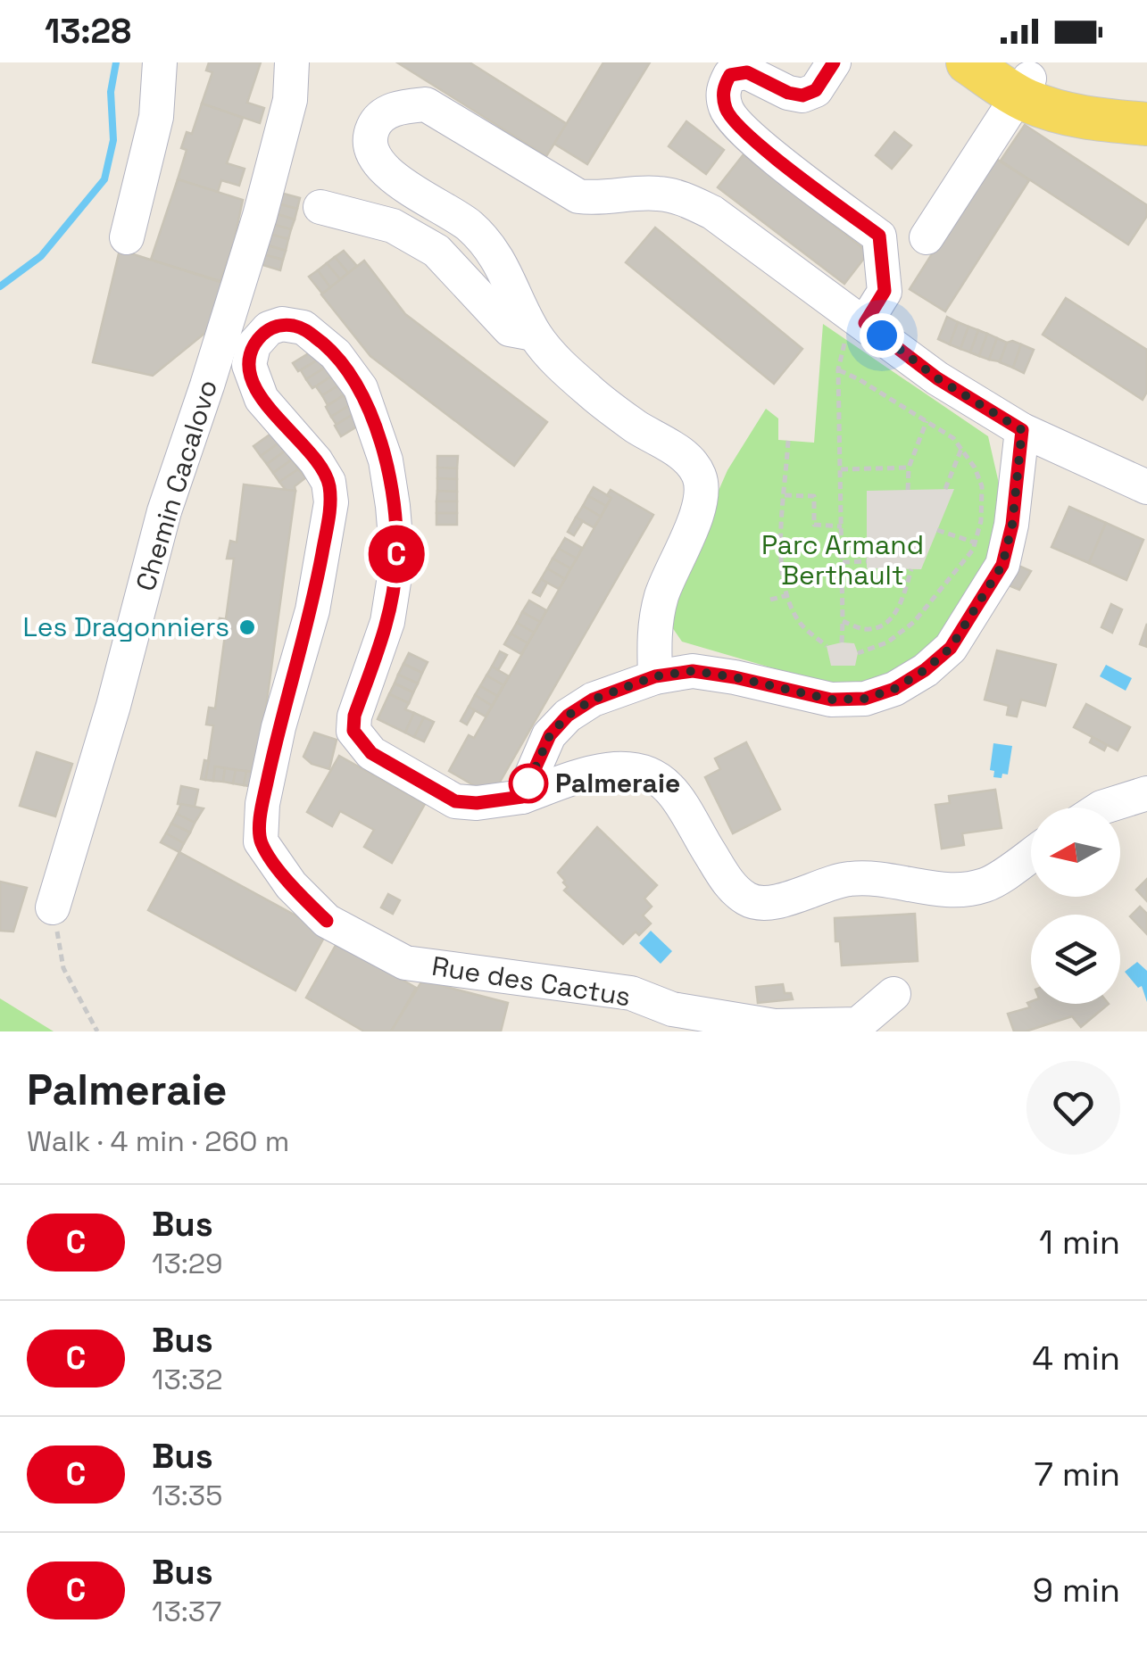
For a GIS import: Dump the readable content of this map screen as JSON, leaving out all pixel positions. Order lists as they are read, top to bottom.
{
  "streets": {
    "street": ["Chemin Cacalovo", "Rue des Cactus"]
  },
  "parks": ["Parc Armand Berthault"],
  "places": ["Les Dragonniers", "Palmeraie"],
  "lines": ["bus line C"],
  "north": "left",
  "page": {
    "status": "13:28",
    "on_map": "C",
    "heading": ["Palmeraie", "Walk · 4 min · 260 m"],
    "list": [
      {
        "mark": "C",
        "name": "Bus",
        "note": "13:29",
        "value": "1 min"
      },
      {
        "mark": "C",
        "name": "Bus",
        "note": "13:32",
        "value": "4 min"
      },
      {
        "mark": "C",
        "name": "Bus",
        "note": "13:35",
        "value": "7 min"
      },
      {
        "mark": "C",
        "name": "Bus",
        "note": "13:37",
        "value": "9 min"
      }
    ]
  }
}
